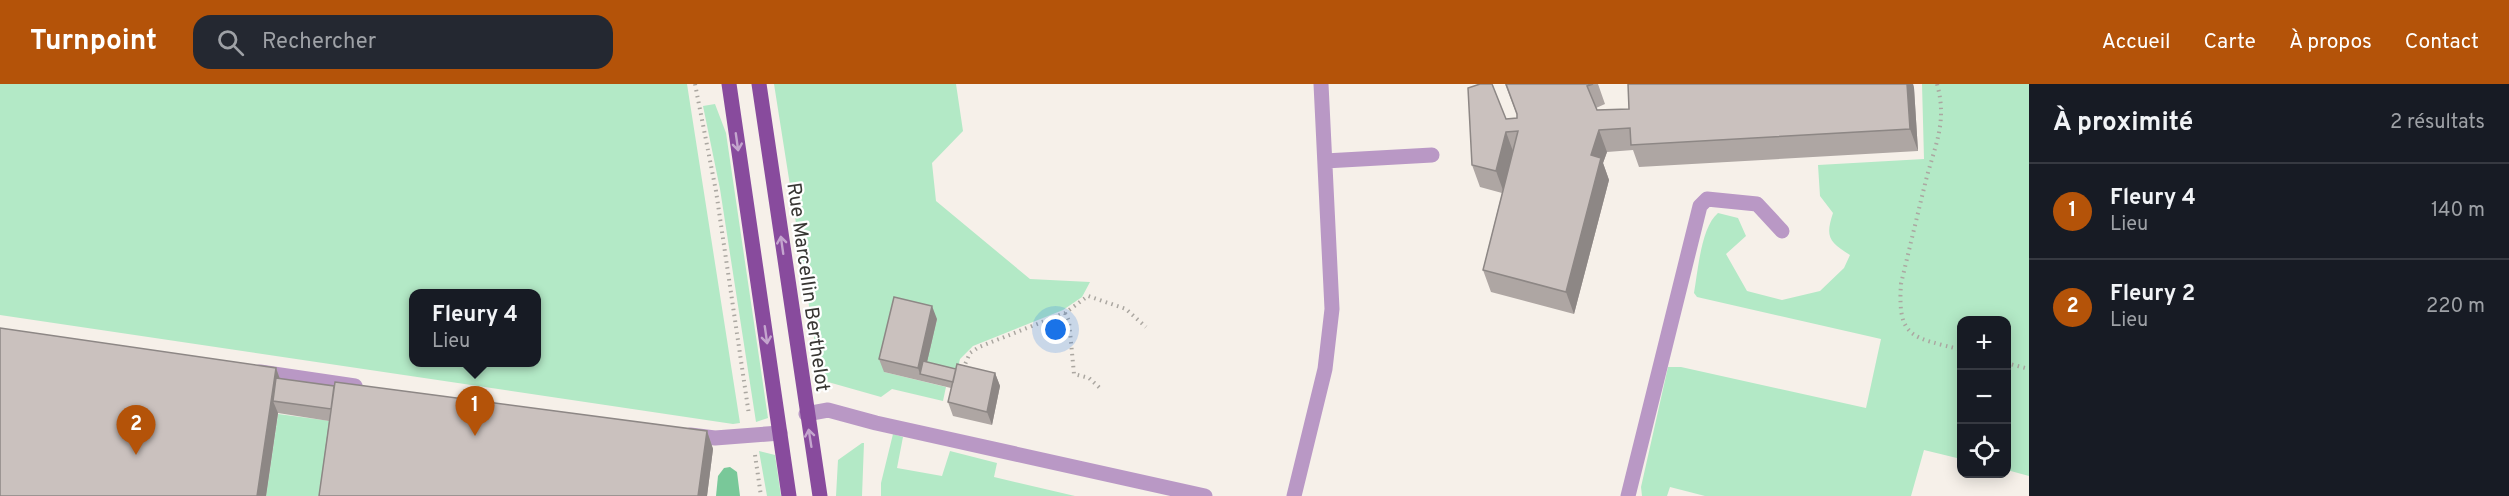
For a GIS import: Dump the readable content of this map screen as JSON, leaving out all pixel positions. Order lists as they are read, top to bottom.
{
  "streets": {
    "main road": ["Rue Marcellin Berthelot"]
  },
  "page": {
    "header": "Turnpoint",
    "search": "Rechercher",
    "nav": [
      "Accueil",
      "Carte",
      "À propos",
      "Contact"
    ],
    "heading": ["À proximité", "2 résultats"],
    "list": [
      {
        "mark": "1",
        "name": "Fleury 4",
        "note": "Lieu",
        "value": "140 m"
      },
      {
        "mark": "2",
        "name": "Fleury 2",
        "note": "Lieu",
        "value": "220 m"
      }
    ],
    "popup": ["Fleury 4", "Lieu"],
    "map_buttons": ["+", "−"],
    "pins": ["1", "2"]
  }
}
